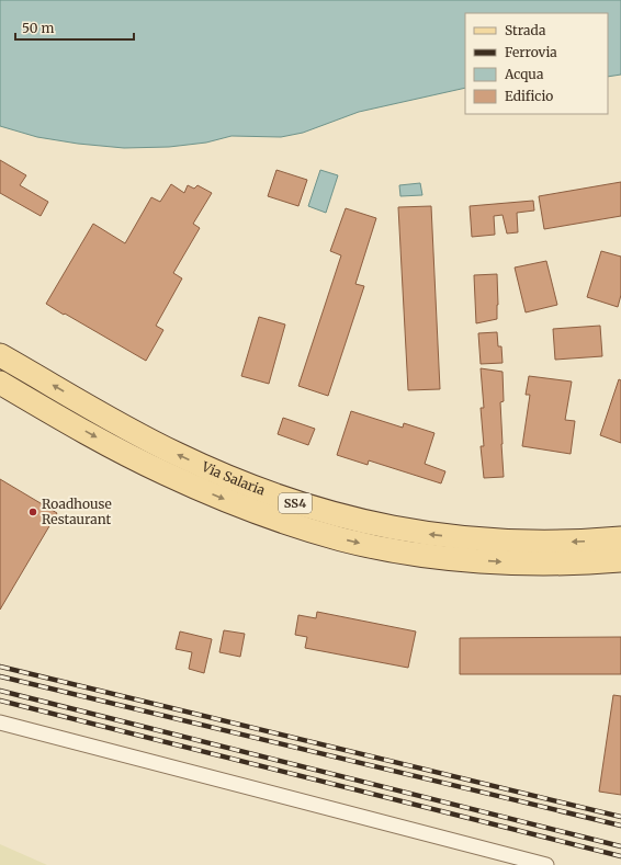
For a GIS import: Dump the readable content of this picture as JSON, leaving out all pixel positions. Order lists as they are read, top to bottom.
{
  "streets": {
    "main road": ["Via Salaria", "SS4"]
  },
  "places": ["Roadhouse Restaurant"],
  "legend": [
    "Strada",
    "Ferrovia",
    "Acqua",
    "Edificio"
  ],
  "scale_bar": "50 m"
}
